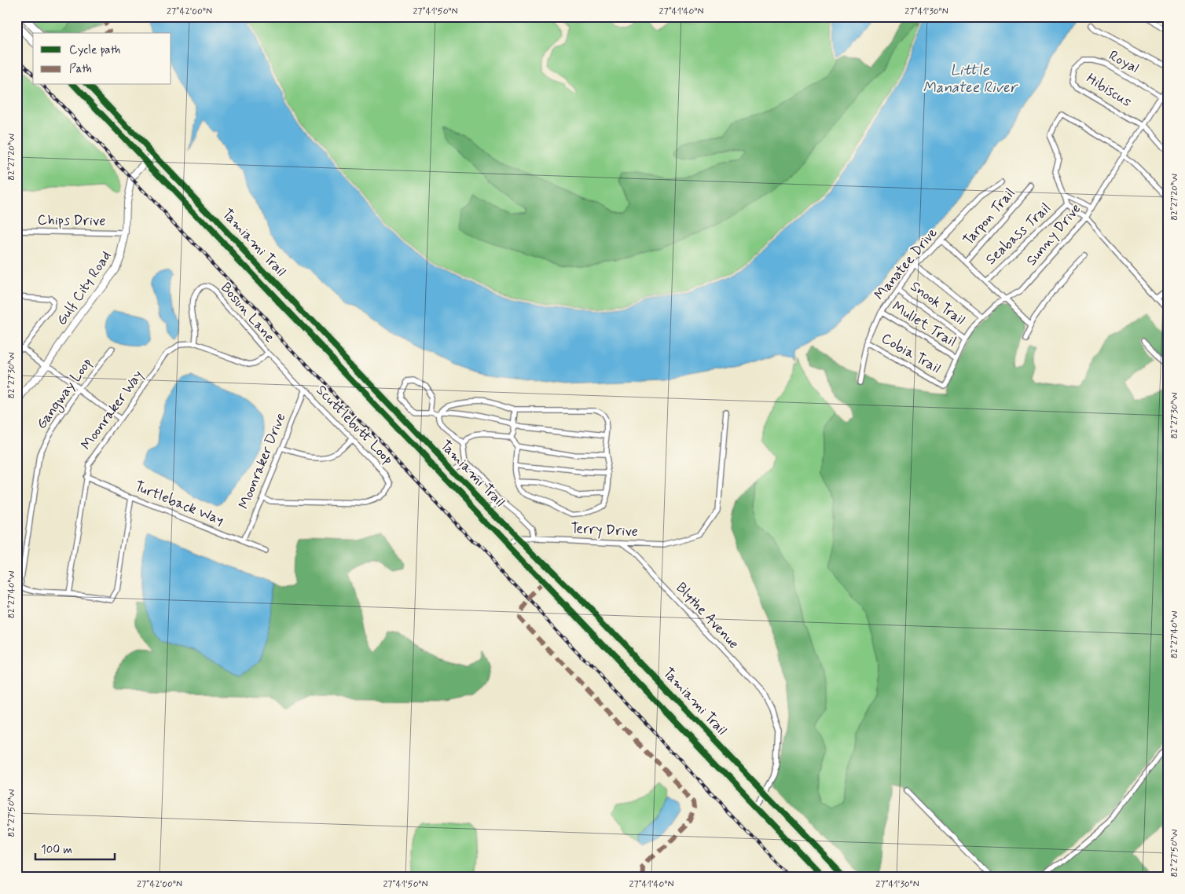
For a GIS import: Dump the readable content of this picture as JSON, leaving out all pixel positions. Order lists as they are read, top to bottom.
{
  "streets": {
    "main road": ["Tamiami Trail"],
    "street": [
      "Royal",
      "Hibiscus",
      "Tarpon Trail",
      "Chips Drive",
      "Seabass Trail",
      "Sunny Drive",
      "Manatee Drive",
      "Gulf City Road",
      "Snook Trail",
      "Bosun Lane",
      "Mullet Trail",
      "Cobia Trail",
      "Gangway Loop",
      "Moonraker Way",
      "Scuttlebutt Loop",
      "Moonraker Drive",
      "Turtleback Way",
      "Terry Drive",
      "Blythe Avenue"
    ]
  },
  "crossings": [
    ["Royal", "Hibiscus"],
    ["Royal", "Sunny Drive"],
    ["Hibiscus", "Sunny Drive"],
    ["Chips Drive", "Gulf City Road"],
    ["Sunny Drive", "Snook Trail"],
    ["Sunny Drive", "Mullet Trail"],
    ["Sunny Drive", "Cobia Trail"],
    ["Tamiami Trail", "Gulf City Road"],
    ["Tamiami Trail", "Terry Drive"],
    ["Tamiami Trail", "Blythe Avenue"],
    ["Manatee Drive", "Snook Trail"],
    ["Manatee Drive", "Mullet Trail"],
    ["Manatee Drive", "Cobia Trail"],
    ["Bosun Lane", "Moonraker Way"],
    ["Bosun Lane", "Scuttlebutt Loop"],
    ["Gangway Loop", "Moonraker Way"],
    ["Gangway Loop", "Turtleback Way"],
    ["Moonraker Way", "Scuttlebutt Loop"],
    ["Moonraker Way", "Turtleback Way"],
    ["Scuttlebutt Loop", "Moonraker Drive"],
    ["Moonraker Drive", "Turtleback Way"],
    ["Terry Drive", "Blythe Avenue"]
  ],
  "water": ["Little Manatee River"],
  "legend": ["Cycle path", "Path"],
  "scale_bar": "100 m",
  "coordinates": [
    "27°42'00\"N",
    "27°41'50\"N",
    "27°41'40\"N",
    "27°41'30\"N",
    "82°27'20\"W",
    "82°27'30\"W",
    "82°27'40\"W",
    "82°27'50\"W"
  ]
}
